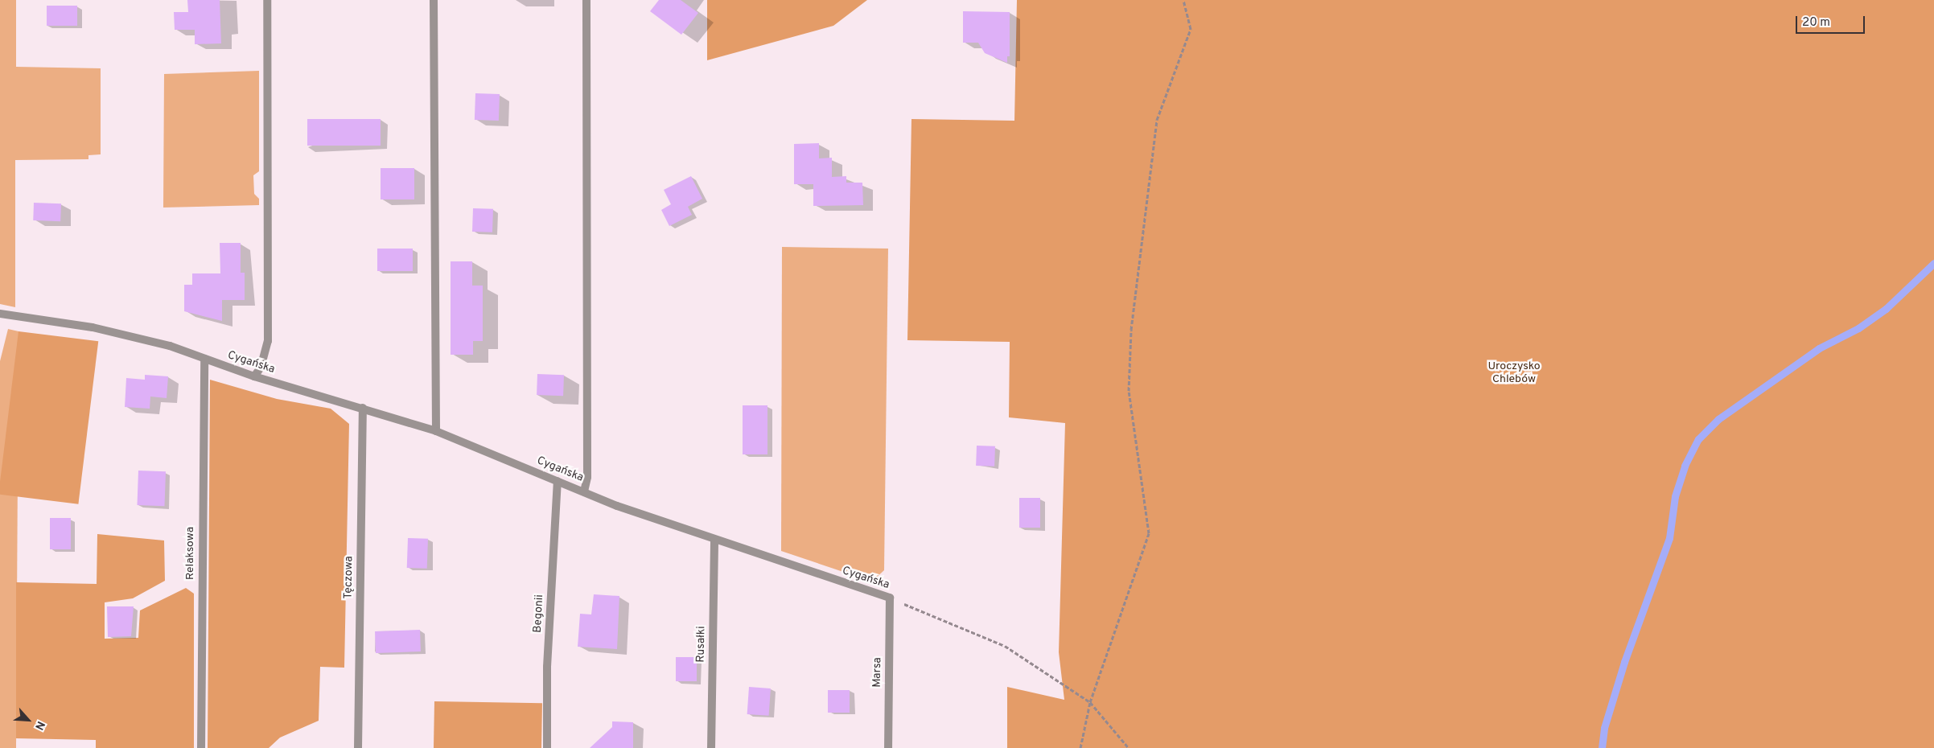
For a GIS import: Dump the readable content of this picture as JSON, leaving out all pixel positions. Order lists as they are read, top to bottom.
{
  "streets": {
    "street": [
      "Cygańska",
      "Relaksowa",
      "Tęczowa",
      "Begonii",
      "Rusałki",
      "Marsa"
    ]
  },
  "crossings": [
    ["Cygańska", "Relaksowa"],
    ["Cygańska", "Tęczowa"],
    ["Cygańska", "Begonii"],
    ["Cygańska", "Rusałki"],
    ["Cygańska", "Marsa"]
  ],
  "parks": ["Uroczysko Chlebów"],
  "scale_bar": "20 m",
  "north": "bottom right"
}
